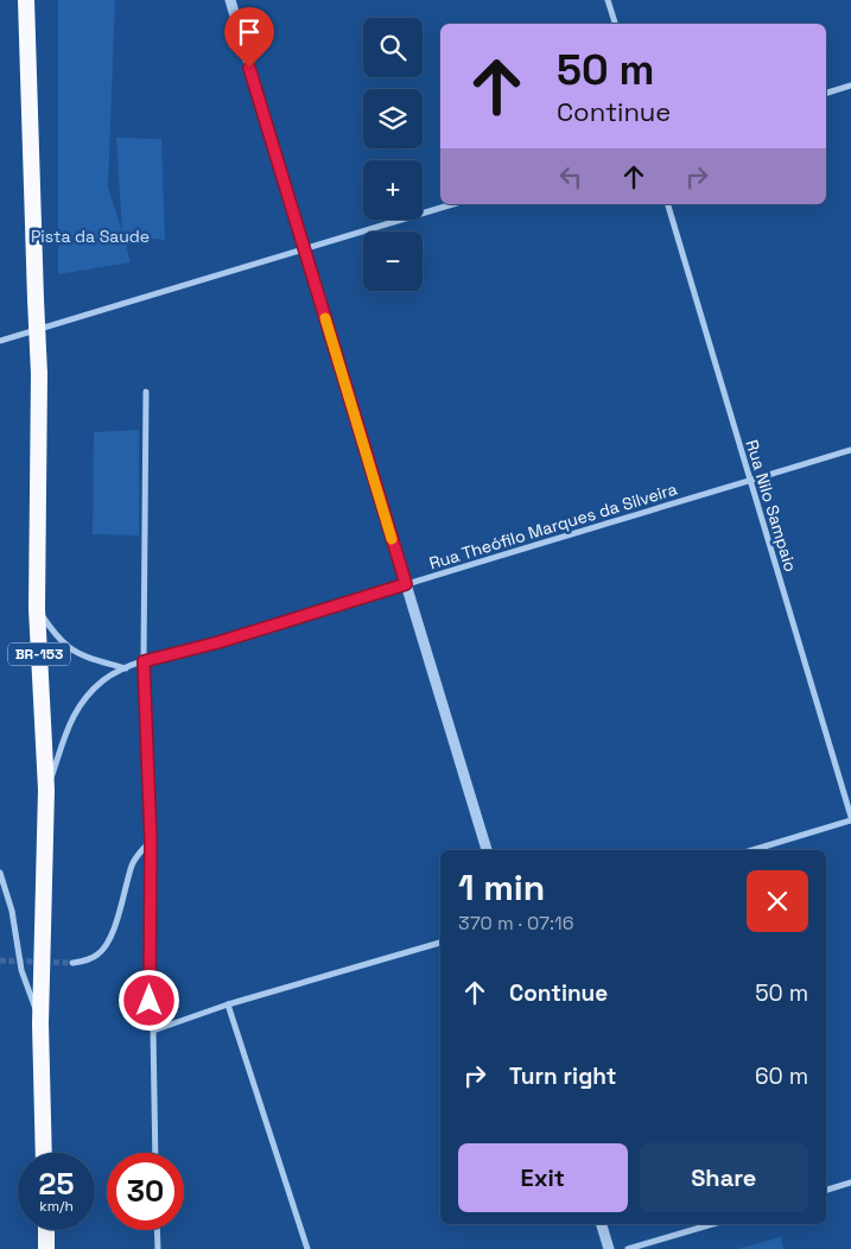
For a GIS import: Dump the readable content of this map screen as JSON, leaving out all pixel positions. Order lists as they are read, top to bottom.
{
  "streets": {
    "highway": ["BR-153"],
    "street": ["Rua Nilo Sampaio", "Rua Theófilo Marques da Silveira"]
  },
  "crossings": [
    ["Rua Nilo Sampaio", "Rua Theófilo Marques da Silveira"],
    ["Rua Theófilo Marques da Silveira", "BR-153"]
  ],
  "parks": ["Pista da Saude"],
  "page": {
    "map_buttons": ["+", "−"],
    "turn": ["50 m", "Continue"],
    "heading": ["1 min", "370 m · 07:16"],
    "list": [
      {
        "name": "Continue",
        "value": "50 m"
      },
      {
        "name": "Turn right",
        "value": "60 m"
      }
    ],
    "buttons": ["Exit", "Share"],
    "speed": "25 km/h",
    "limit": "30"
  }
}
